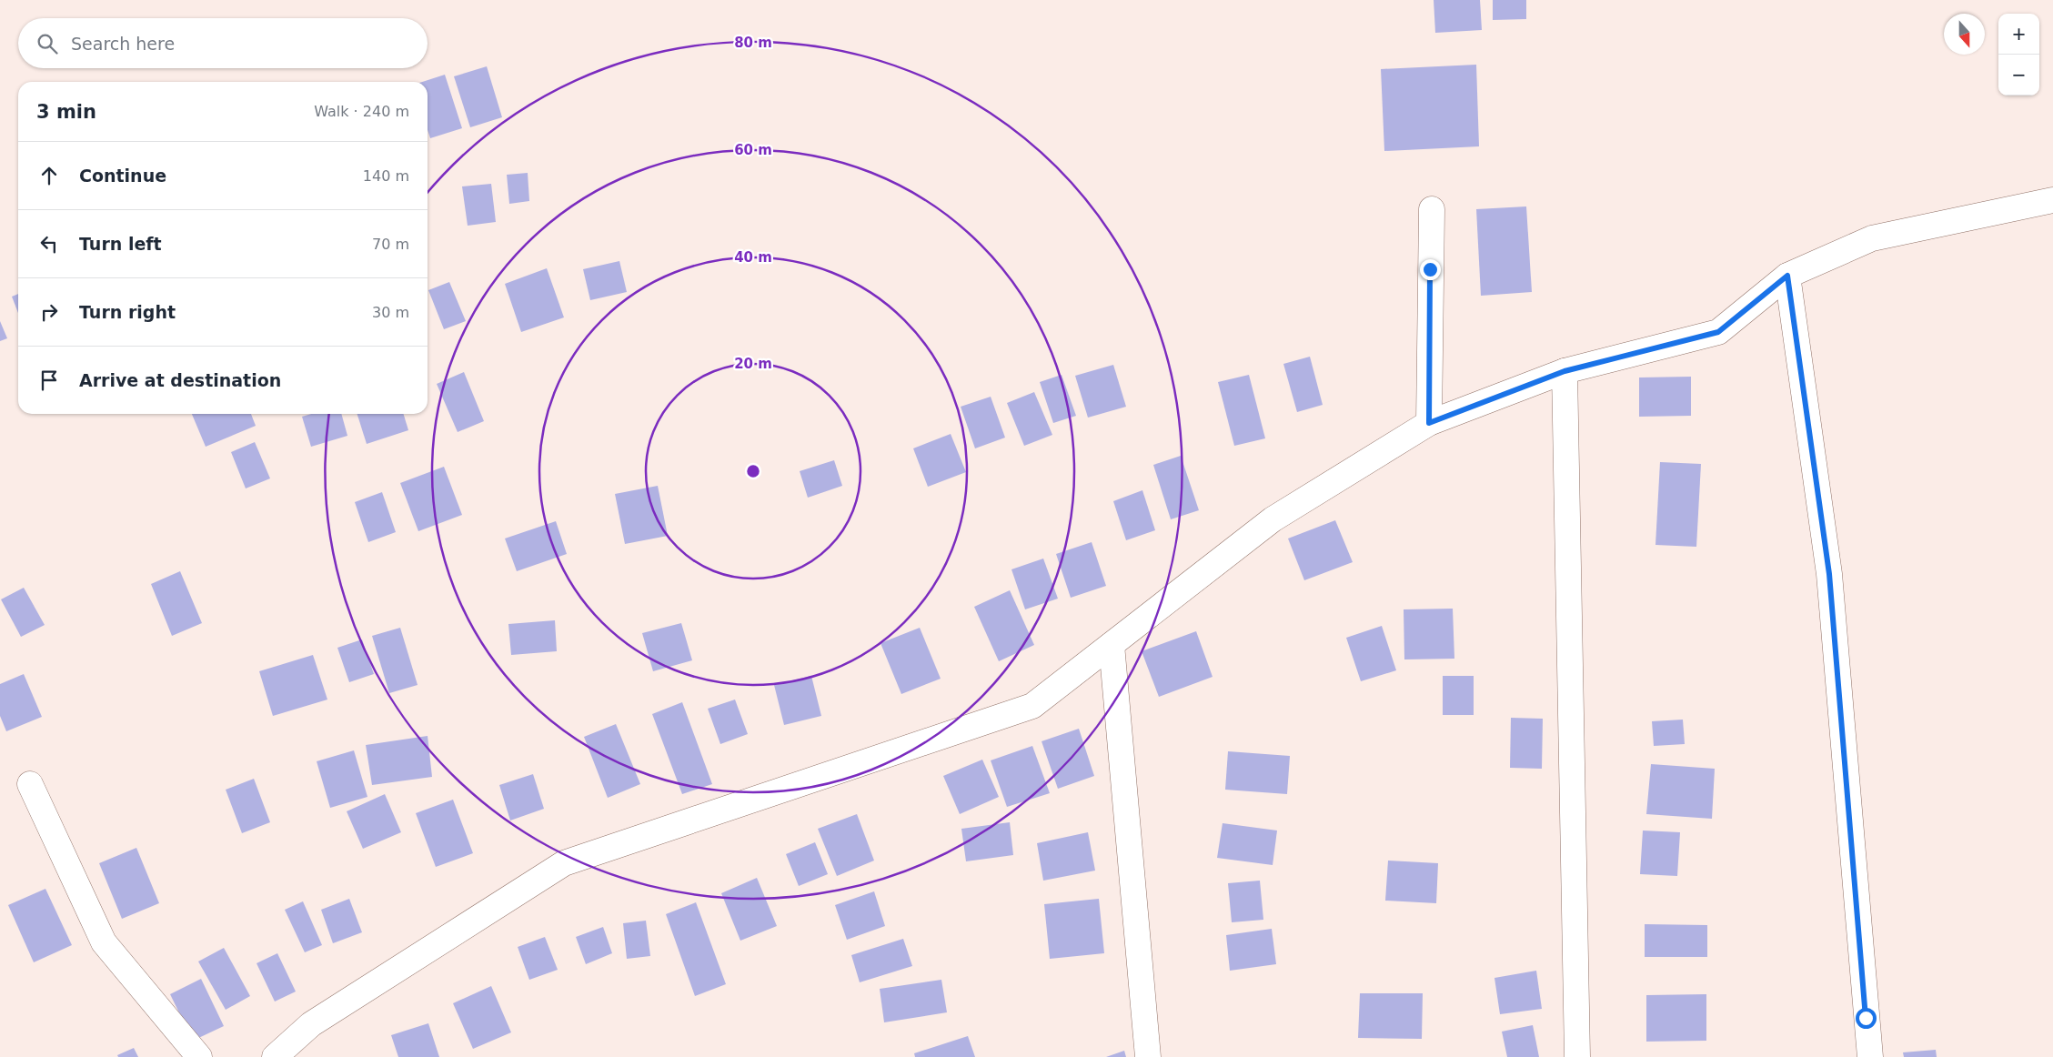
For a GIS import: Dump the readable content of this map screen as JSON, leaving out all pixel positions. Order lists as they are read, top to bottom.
{
  "north": "bottom",
  "page": {
    "map_buttons": ["+", "−"],
    "search": "Search here",
    "heading": ["3 min", "Walk · 240 m"],
    "list": [
      ["Continue", "140 m"],
      ["Turn left", "70 m"],
      ["Turn right", "30 m"],
      "Arrive at destination"
    ]
  },
  "rings": [
    "80 m",
    "60 m",
    "40 m",
    "20 m"
  ]
}
